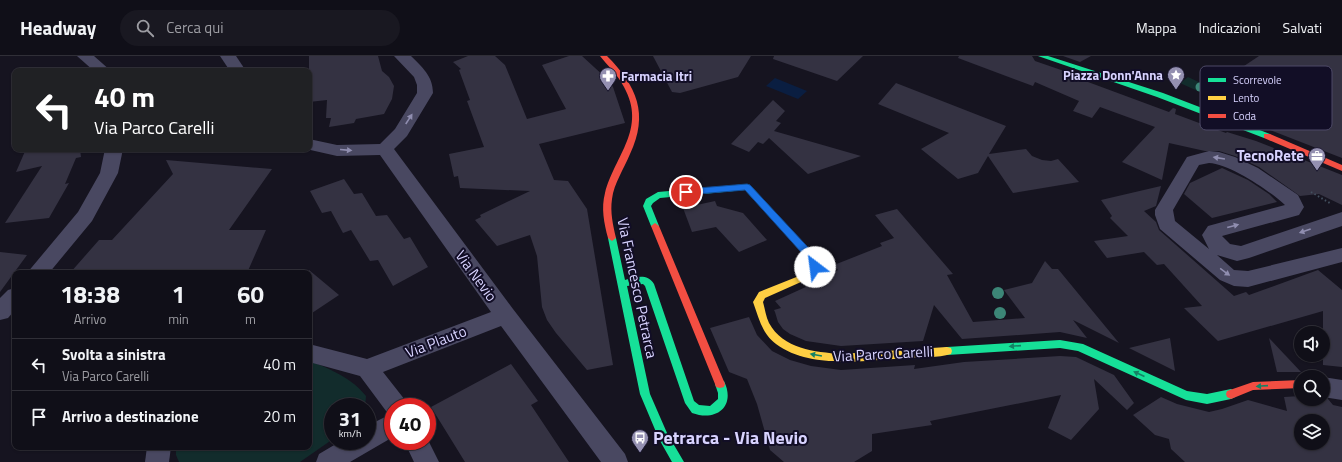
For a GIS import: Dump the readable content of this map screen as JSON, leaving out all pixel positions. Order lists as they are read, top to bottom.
{
  "streets": {
    "street": [
      "Via Nevio",
      "Via Francesco Petrarca",
      "Via Plauto",
      "Via Parco Carelli"
    ]
  },
  "crossings": [
    ["Via Nevio", "Via Plauto"],
    ["Via Francesco Petrarca", "Via Parco Carelli"]
  ],
  "places": {
    "place": ["Piazza Donn'Anna"],
    "pharmacy": ["Farmacia Itri"],
    "office": ["TecnoRete"],
    "bus stop": ["Petrarca - Via Nevio"]
  },
  "legend": ["Scorrevole", "Lento", "Coda"],
  "page": {
    "header": "Headway",
    "search": "Cerca qui",
    "nav": ["Mappa", "Indicazioni", "Salvati"],
    "turn": ["40 m", "Via Parco Carelli"],
    "eta": [
      "18:38",
      "Arrivo",
      "1",
      "min",
      "60",
      "m"
    ],
    "list": [
      {
        "name": "Svolta a sinistra",
        "note": "Via Parco Carelli",
        "value": "40 m"
      },
      {
        "name": "Arrivo a destinazione",
        "value": "20 m"
      }
    ],
    "speed": "31 km/h",
    "limit": "40"
  }
}
